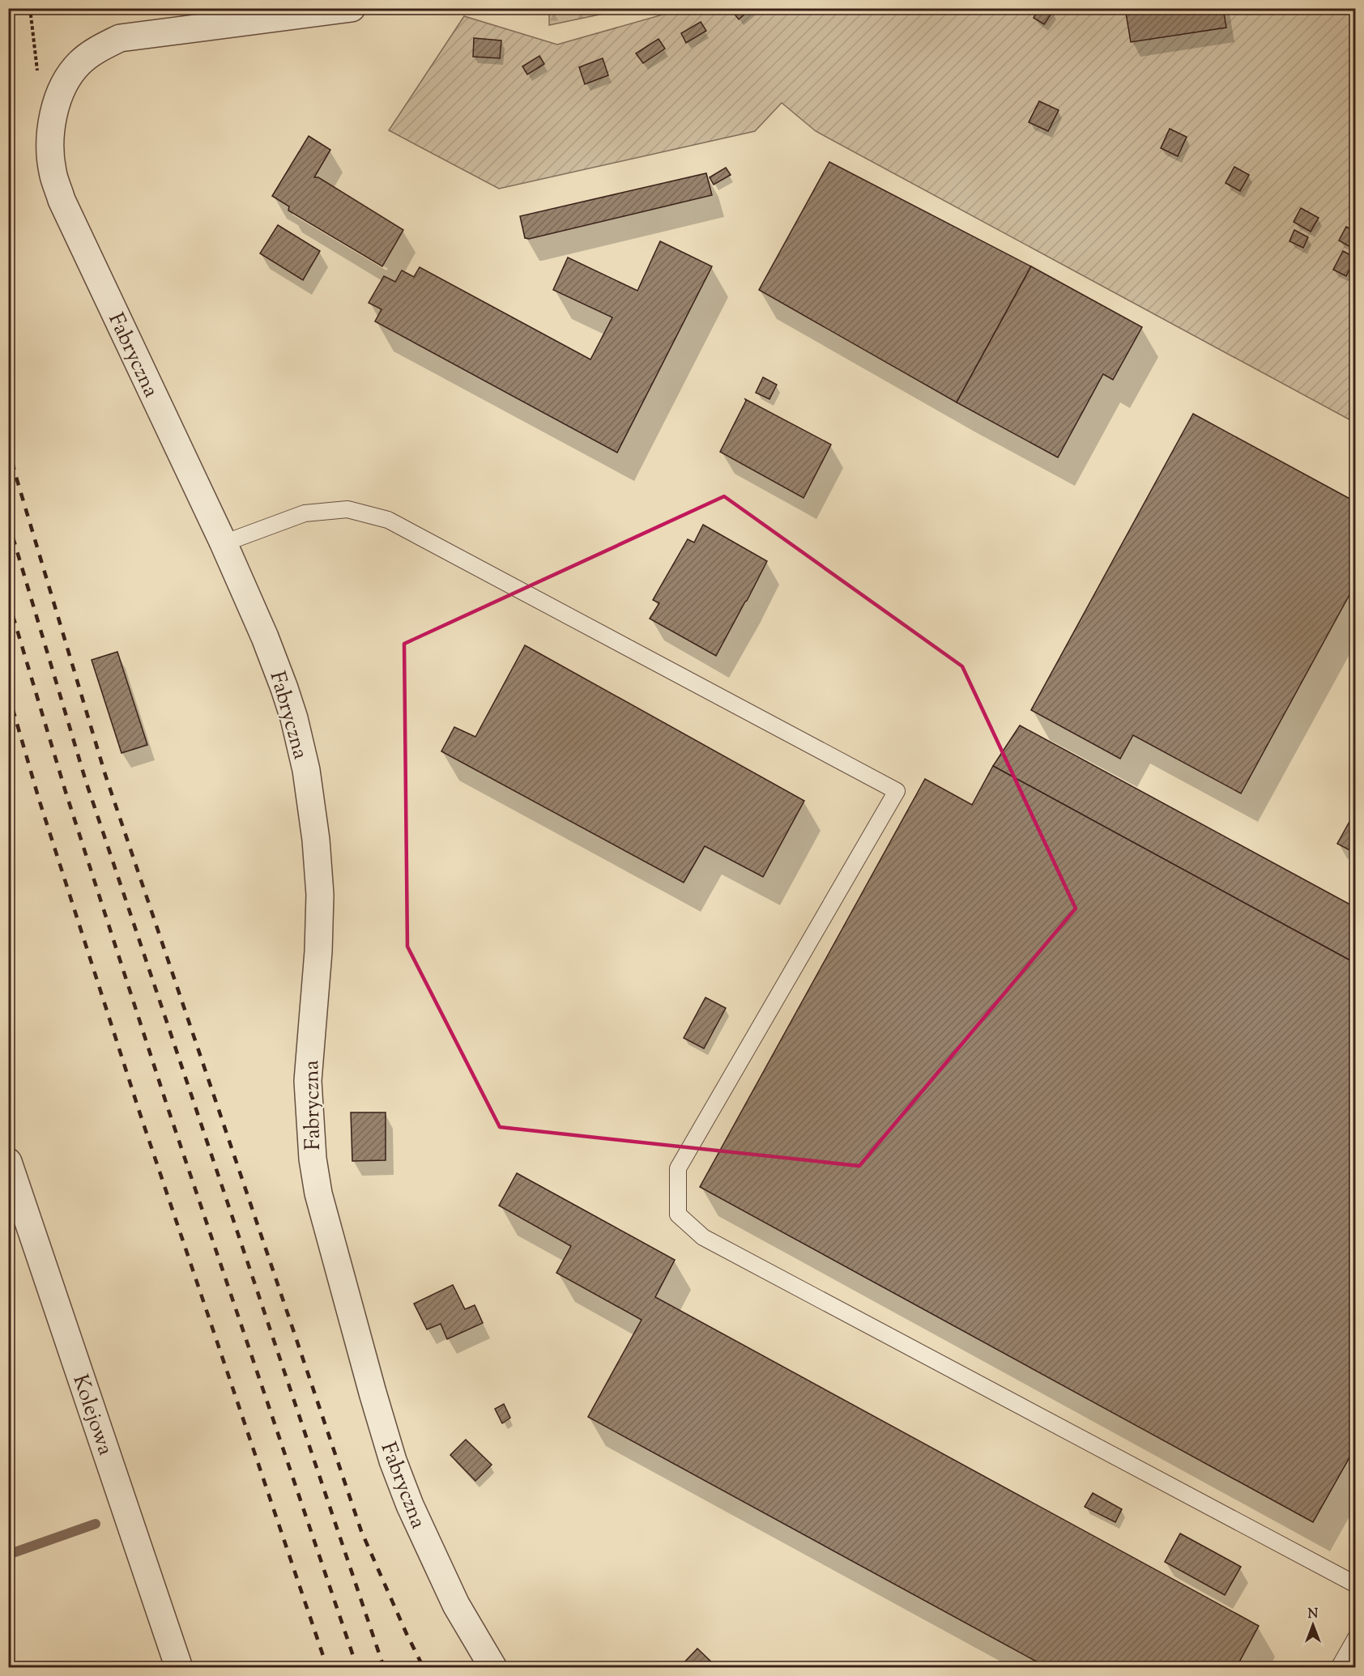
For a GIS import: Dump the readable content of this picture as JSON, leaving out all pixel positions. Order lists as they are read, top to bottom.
{
  "streets": {
    "street": ["Fabryczna", "Kolejowa"]
  },
  "north": "top"
}
